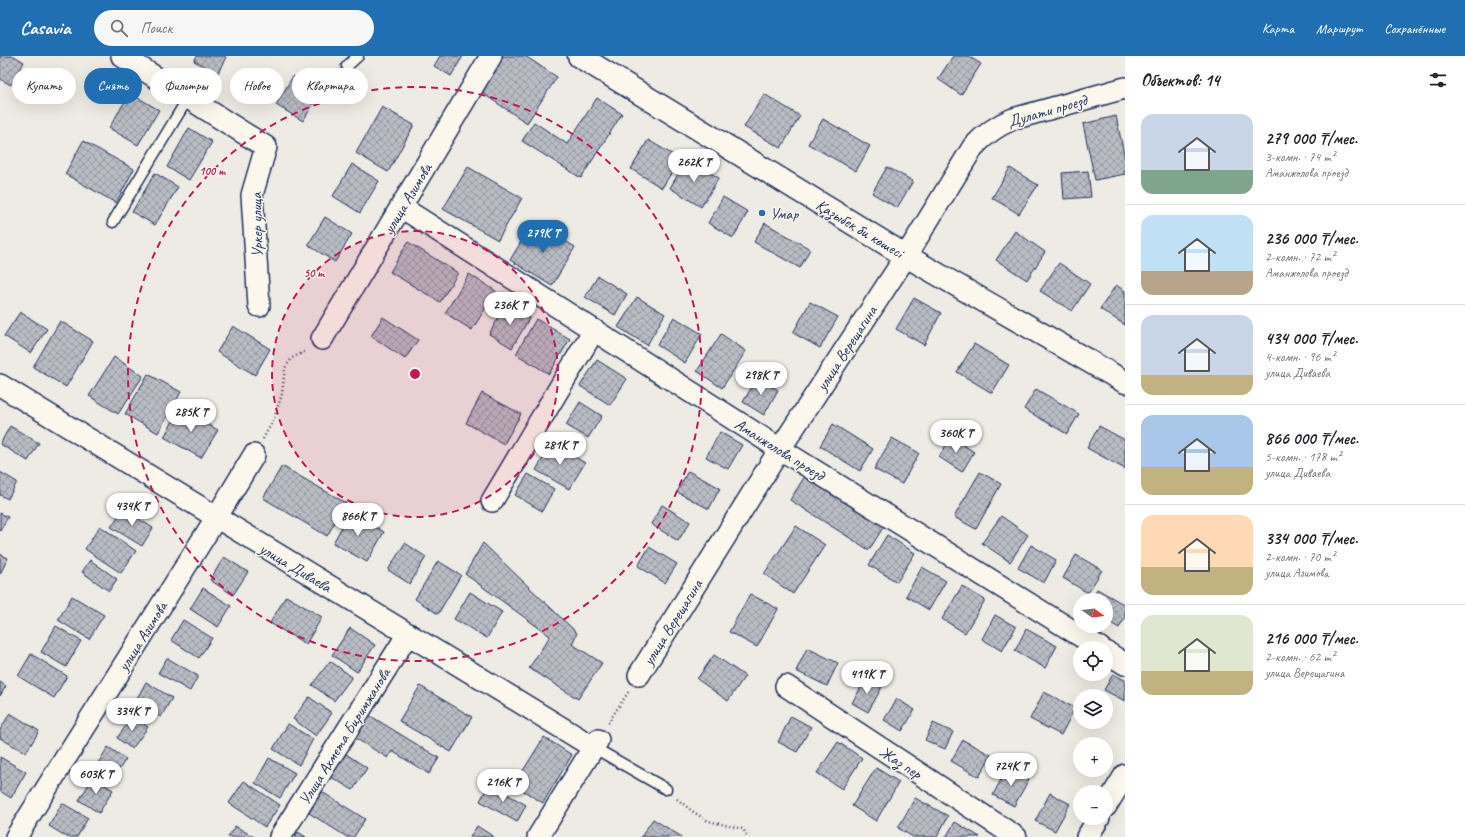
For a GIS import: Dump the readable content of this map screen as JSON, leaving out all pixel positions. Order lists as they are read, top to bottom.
{
  "streets": {
    "main road": ["Қазыбек би көшесі"],
    "street": [
      "Дулати проезд",
      "улица Азимова",
      "Уркер улица",
      "улица Верещагина",
      "Аманжолова проезд",
      "улица Диваева",
      "Улица Ахмета Биримжанова",
      "Жаз пер"
    ]
  },
  "crossings": [
    ["Дулати проезд", "улица Верещагина"],
    ["улица Азимова", "Аманжолова проезд"],
    ["улица Азимова", "улица Диваева"],
    ["Қазыбек би көшесі", "улица Верещагина"],
    ["улица Верещагина", "Аманжолова проезд"],
    ["улица Диваева", "Улица Ахмета Биримжанова"]
  ],
  "places": ["Умар"],
  "north": "right",
  "page": {
    "header": "Casavia",
    "search": "Поиск",
    "nav": ["Карта", "Маршрут", "Сохранённые"],
    "heading": "Объектов: 14",
    "chip": [
      "Купить",
      "Снять",
      "Фильтры",
      "Новое",
      "Квартира"
    ],
    "list": [
      {
        "name": "279 000 ₸/мес.",
        "note": "3-комн. · 74 m² · Аманжолова проезд"
      },
      {
        "name": "236 000 ₸/мес.",
        "note": "2-комн. · 72 m² · Аманжолова проезд"
      },
      {
        "name": "434 000 ₸/мес.",
        "note": "4-комн. · 96 m² · улица Диваева"
      },
      {
        "name": "866 000 ₸/мес.",
        "note": "5-комн. · 178 m² · улица Диваева"
      },
      {
        "name": "334 000 ₸/мес.",
        "note": "2-комн. · 70 m² · улица Азимова"
      },
      {
        "name": "216 000 ₸/мес.",
        "note": "2-комн. · 62 m² · улица Верещагина"
      }
    ],
    "price": [
      "262K ₸",
      "279K ₸",
      "236K ₸",
      "298K ₸",
      "285K ₸",
      "360K ₸",
      "281K ₸",
      "434K ₸",
      "866K ₸",
      "419K ₸",
      "334K ₸",
      "724K ₸",
      "603K ₸",
      "216K ₸"
    ],
    "map_buttons": ["+", "−"]
  },
  "rings": ["100 m", "50 m"]
}
